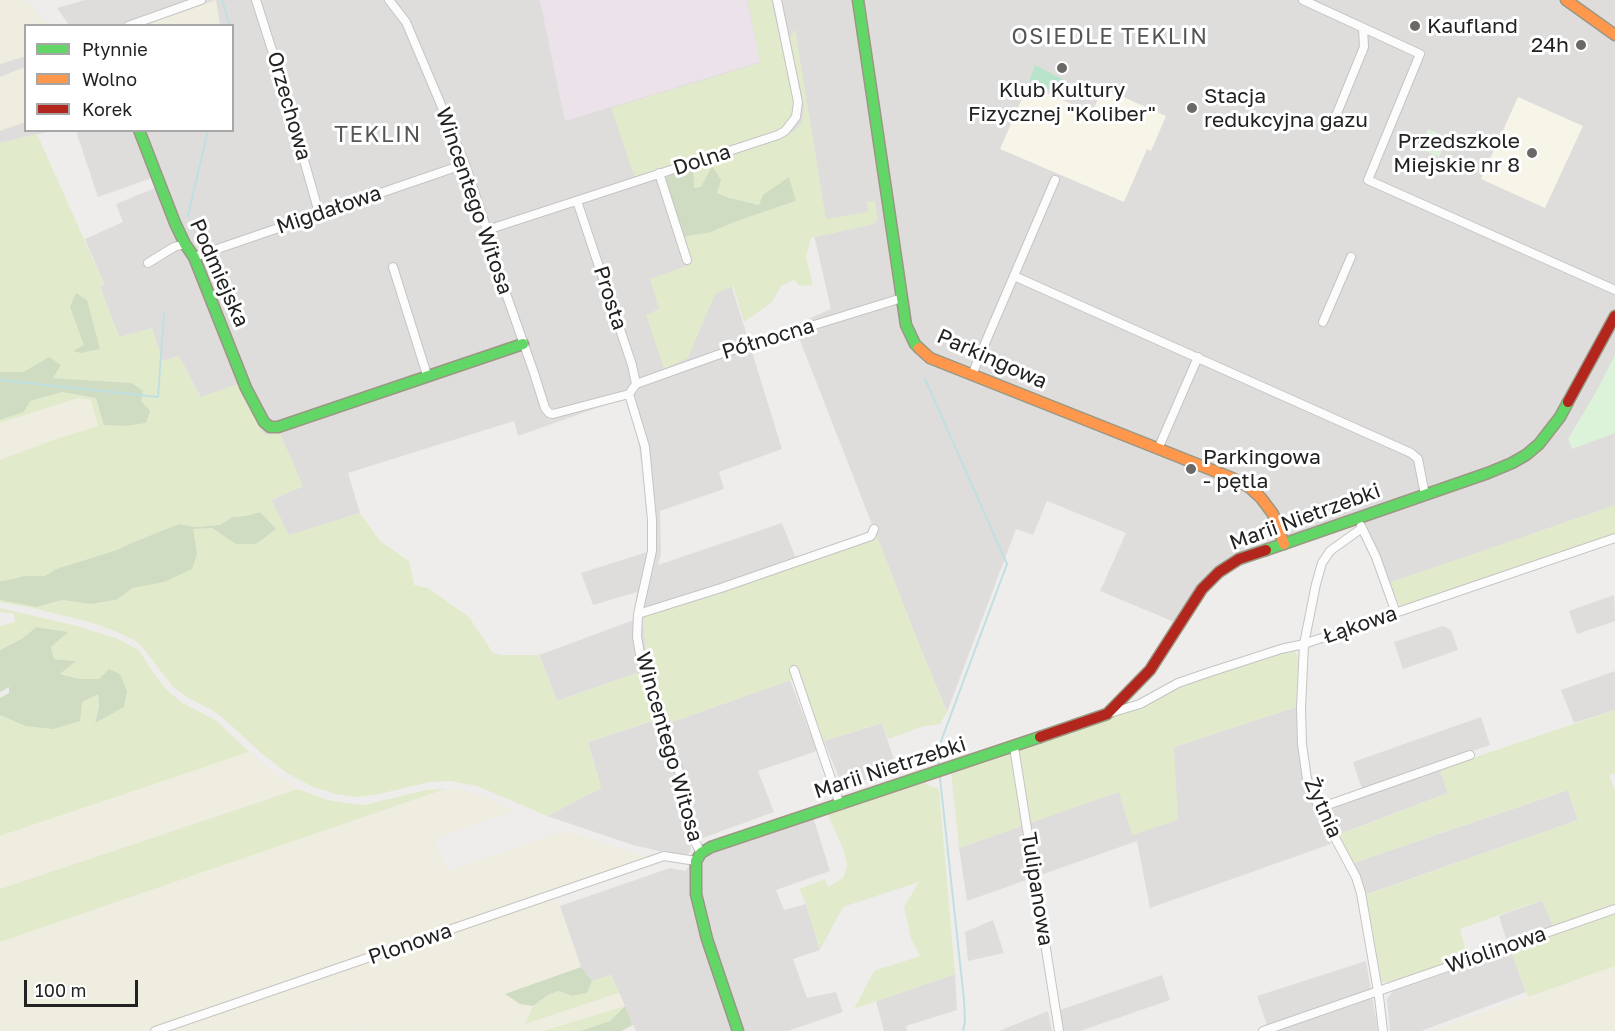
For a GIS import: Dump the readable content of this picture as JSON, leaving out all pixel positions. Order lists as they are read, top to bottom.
{
  "streets": {
    "street": [
      "Orzechowa",
      "Dolna",
      "Wincentego Witosa",
      "Migdałowa",
      "Podmiejska",
      "Prosta",
      "Północna",
      "Parkingowa",
      "Marii Nietrzebki",
      "Łąkowa",
      "Żytnia",
      "Tulipanowa",
      "Plonowa",
      "Wiolinowa"
    ]
  },
  "crossings": [
    ["Orzechowa", "Migdałowa"],
    ["Dolna", "Wincentego Witosa"],
    ["Dolna", "Prosta"],
    ["Wincentego Witosa", "Migdałowa"],
    ["Wincentego Witosa", "Marii Nietrzebki"],
    ["Wincentego Witosa", "Plonowa"],
    ["Migdałowa", "Podmiejska"],
    ["Prosta", "Północna"],
    ["Północna", "Parkingowa"],
    ["Parkingowa", "Marii Nietrzebki"],
    ["Marii Nietrzebki", "Łąkowa"],
    ["Marii Nietrzebki", "Żytnia"],
    ["Marii Nietrzebki", "Tulipanowa"],
    ["Marii Nietrzebki", "Plonowa"],
    ["Łąkowa", "Żytnia"],
    ["Żytnia", "Wiolinowa"]
  ],
  "districts": ["OSIEDLE TEKLIN", "TEKLIN"],
  "places": [
    "Kaufland",
    "24h",
    "Klub Kultury Fizycznej \"Koliber\"",
    "Stacja redukcyjna gazu",
    "Przedszkole Miejskie nr 8",
    "Parkingowa - pętla"
  ],
  "legend": ["Płynnie", "Wolno", "Korek"],
  "scale_bar": "100 m"
}
